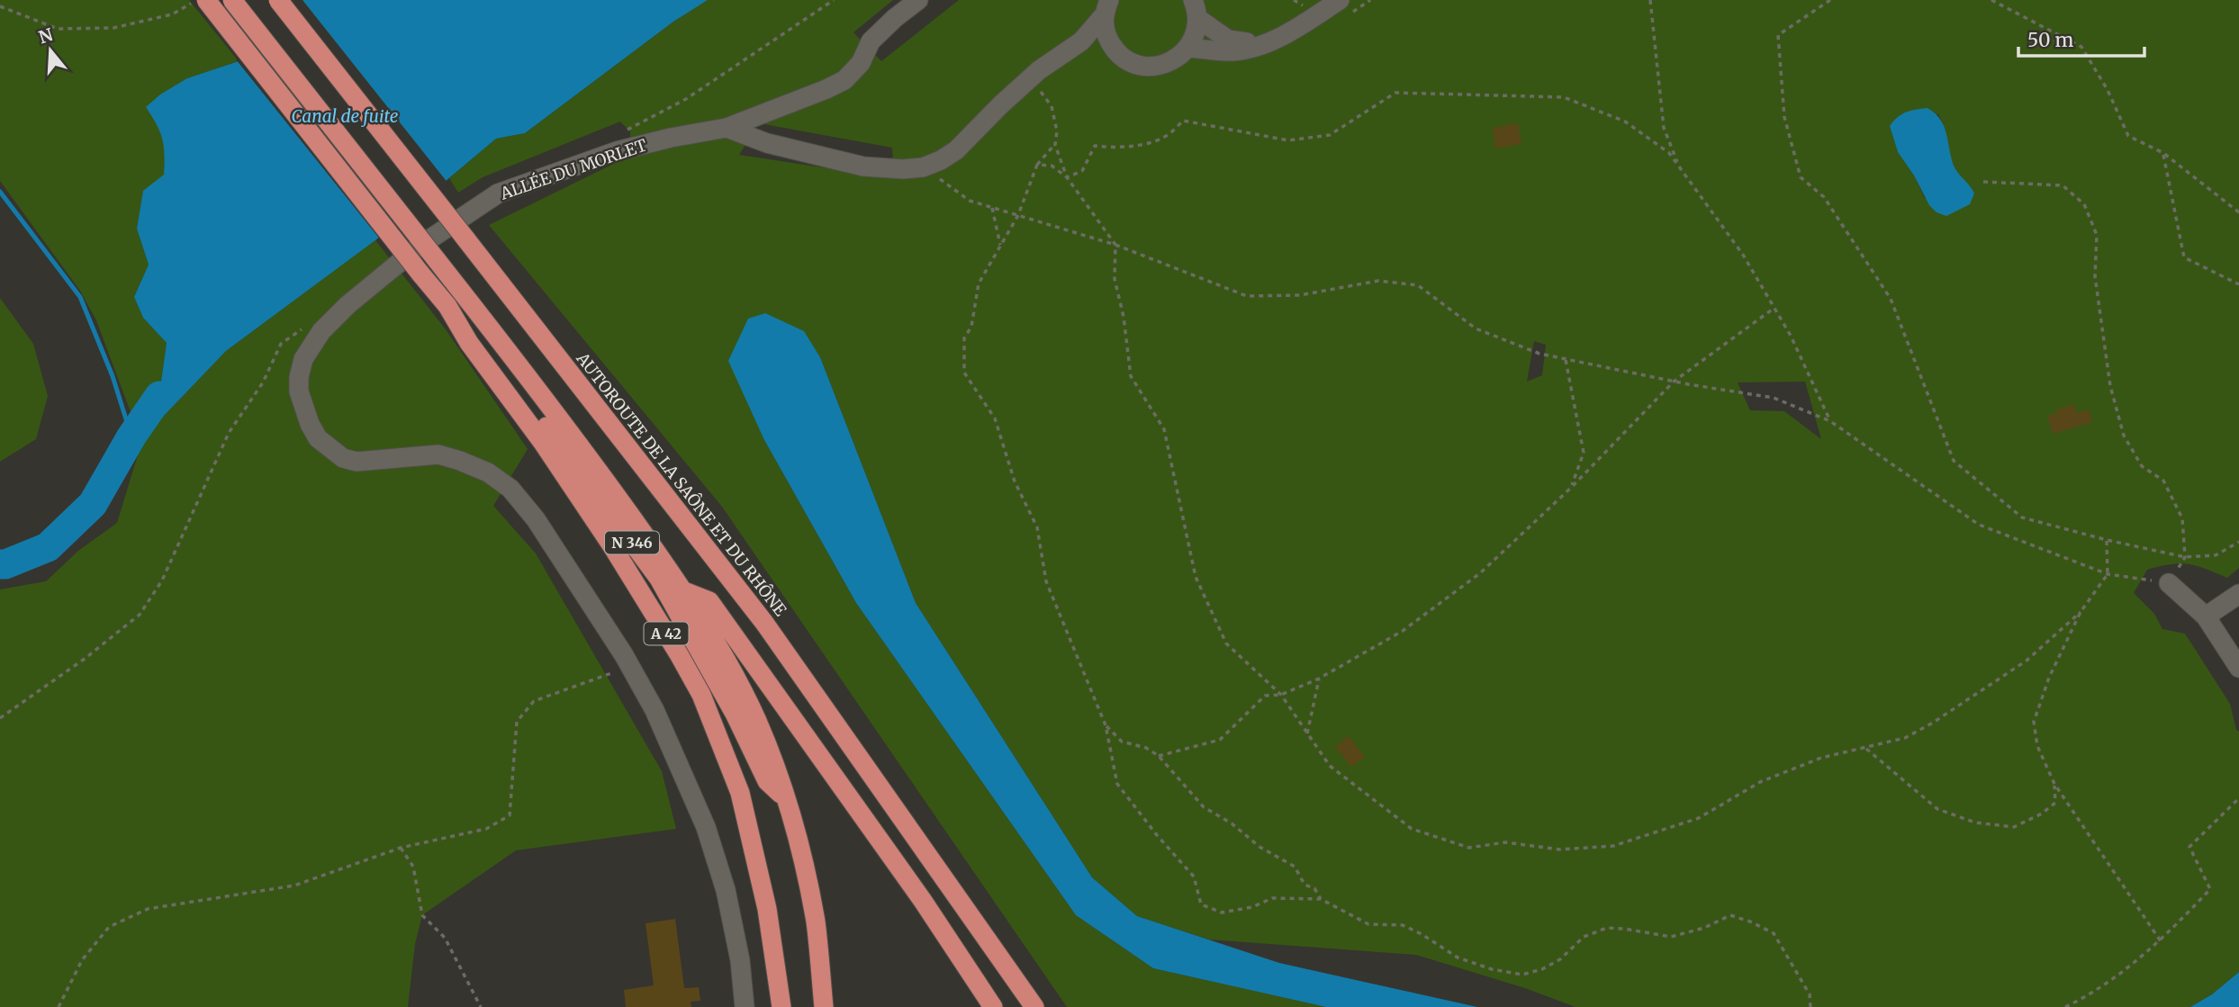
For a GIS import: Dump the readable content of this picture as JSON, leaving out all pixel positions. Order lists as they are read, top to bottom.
{
  "streets": {
    "highway": ["AUTOROUTE DE LA SAÔNE ET DU RHÔNE", "N 346", "A 42"],
    "street": ["ALLÉE DU MORLET"]
  },
  "crossings": [
    ["N 346", "A 42"]
  ],
  "water": ["Canal de fuite"],
  "scale_bar": "50 m",
  "north": "top"
}
